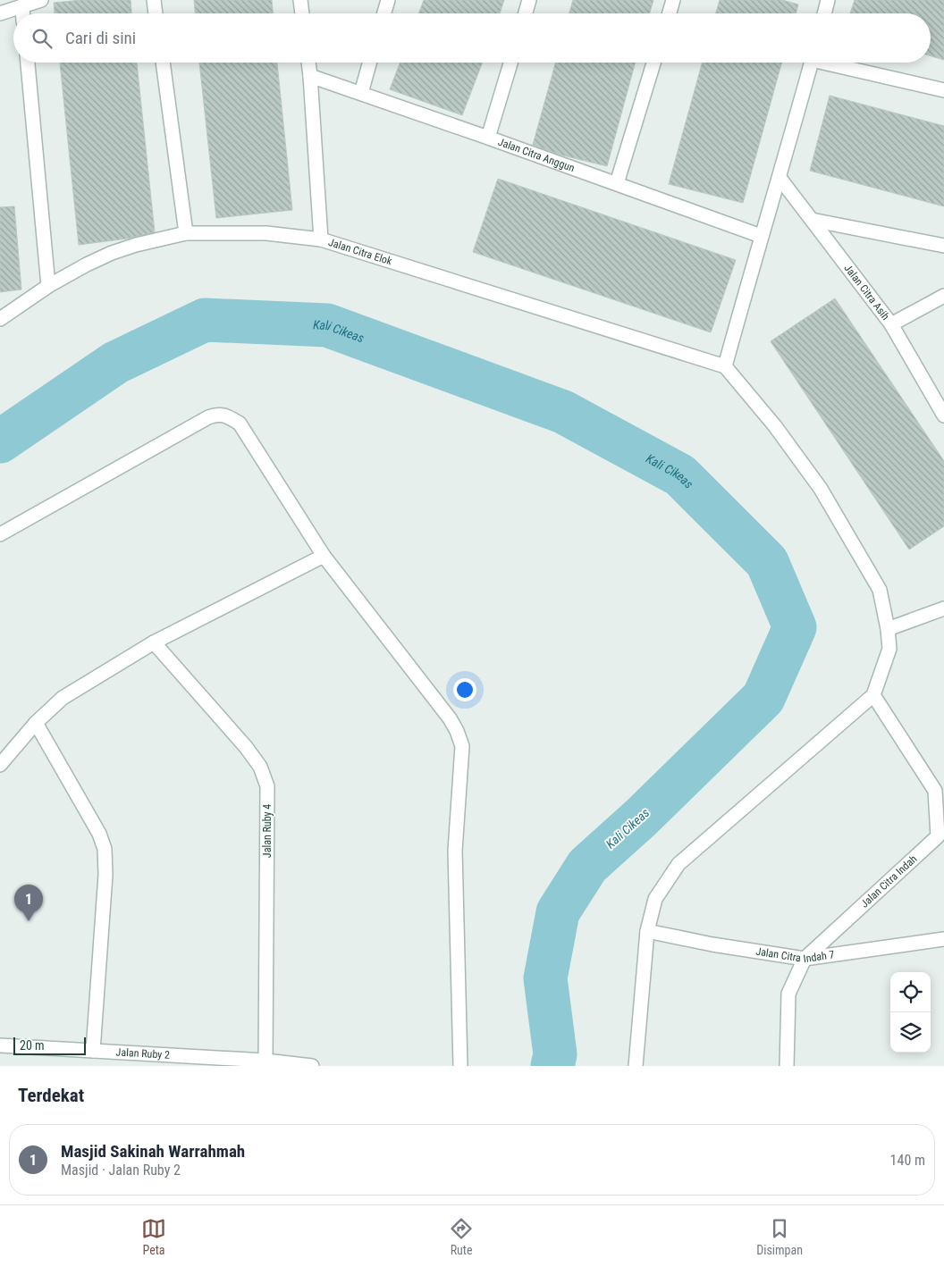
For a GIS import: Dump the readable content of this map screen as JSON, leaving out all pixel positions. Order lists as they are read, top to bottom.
{
  "streets": {
    "street": [
      "Jalan Citra Anggun",
      "Jalan Citra Elok",
      "Jalan Citra Asih",
      "Jalan Ruby 4",
      "Jalan Citra Indah",
      "Jalan Citra Indah 7",
      "Jalan Ruby 2"
    ]
  },
  "crossings": [
    ["Jalan Ruby 4", "Jalan Ruby 2"],
    ["Jalan Citra Indah", "Jalan Citra Indah 7"]
  ],
  "water": ["Kali Cikeas"],
  "scale_bar": "20 m",
  "page": {
    "search": "Cari di sini",
    "pins": "1",
    "scale": "20 m",
    "heading": "Terdekat",
    "list": [
      {
        "mark": "1",
        "name": "Masjid Sakinah Warrahmah",
        "note": "Masjid · Jalan Ruby 2",
        "value": "140 m"
      }
    ],
    "nav": ["Peta", "Rute", "Disimpan"]
  }
}
